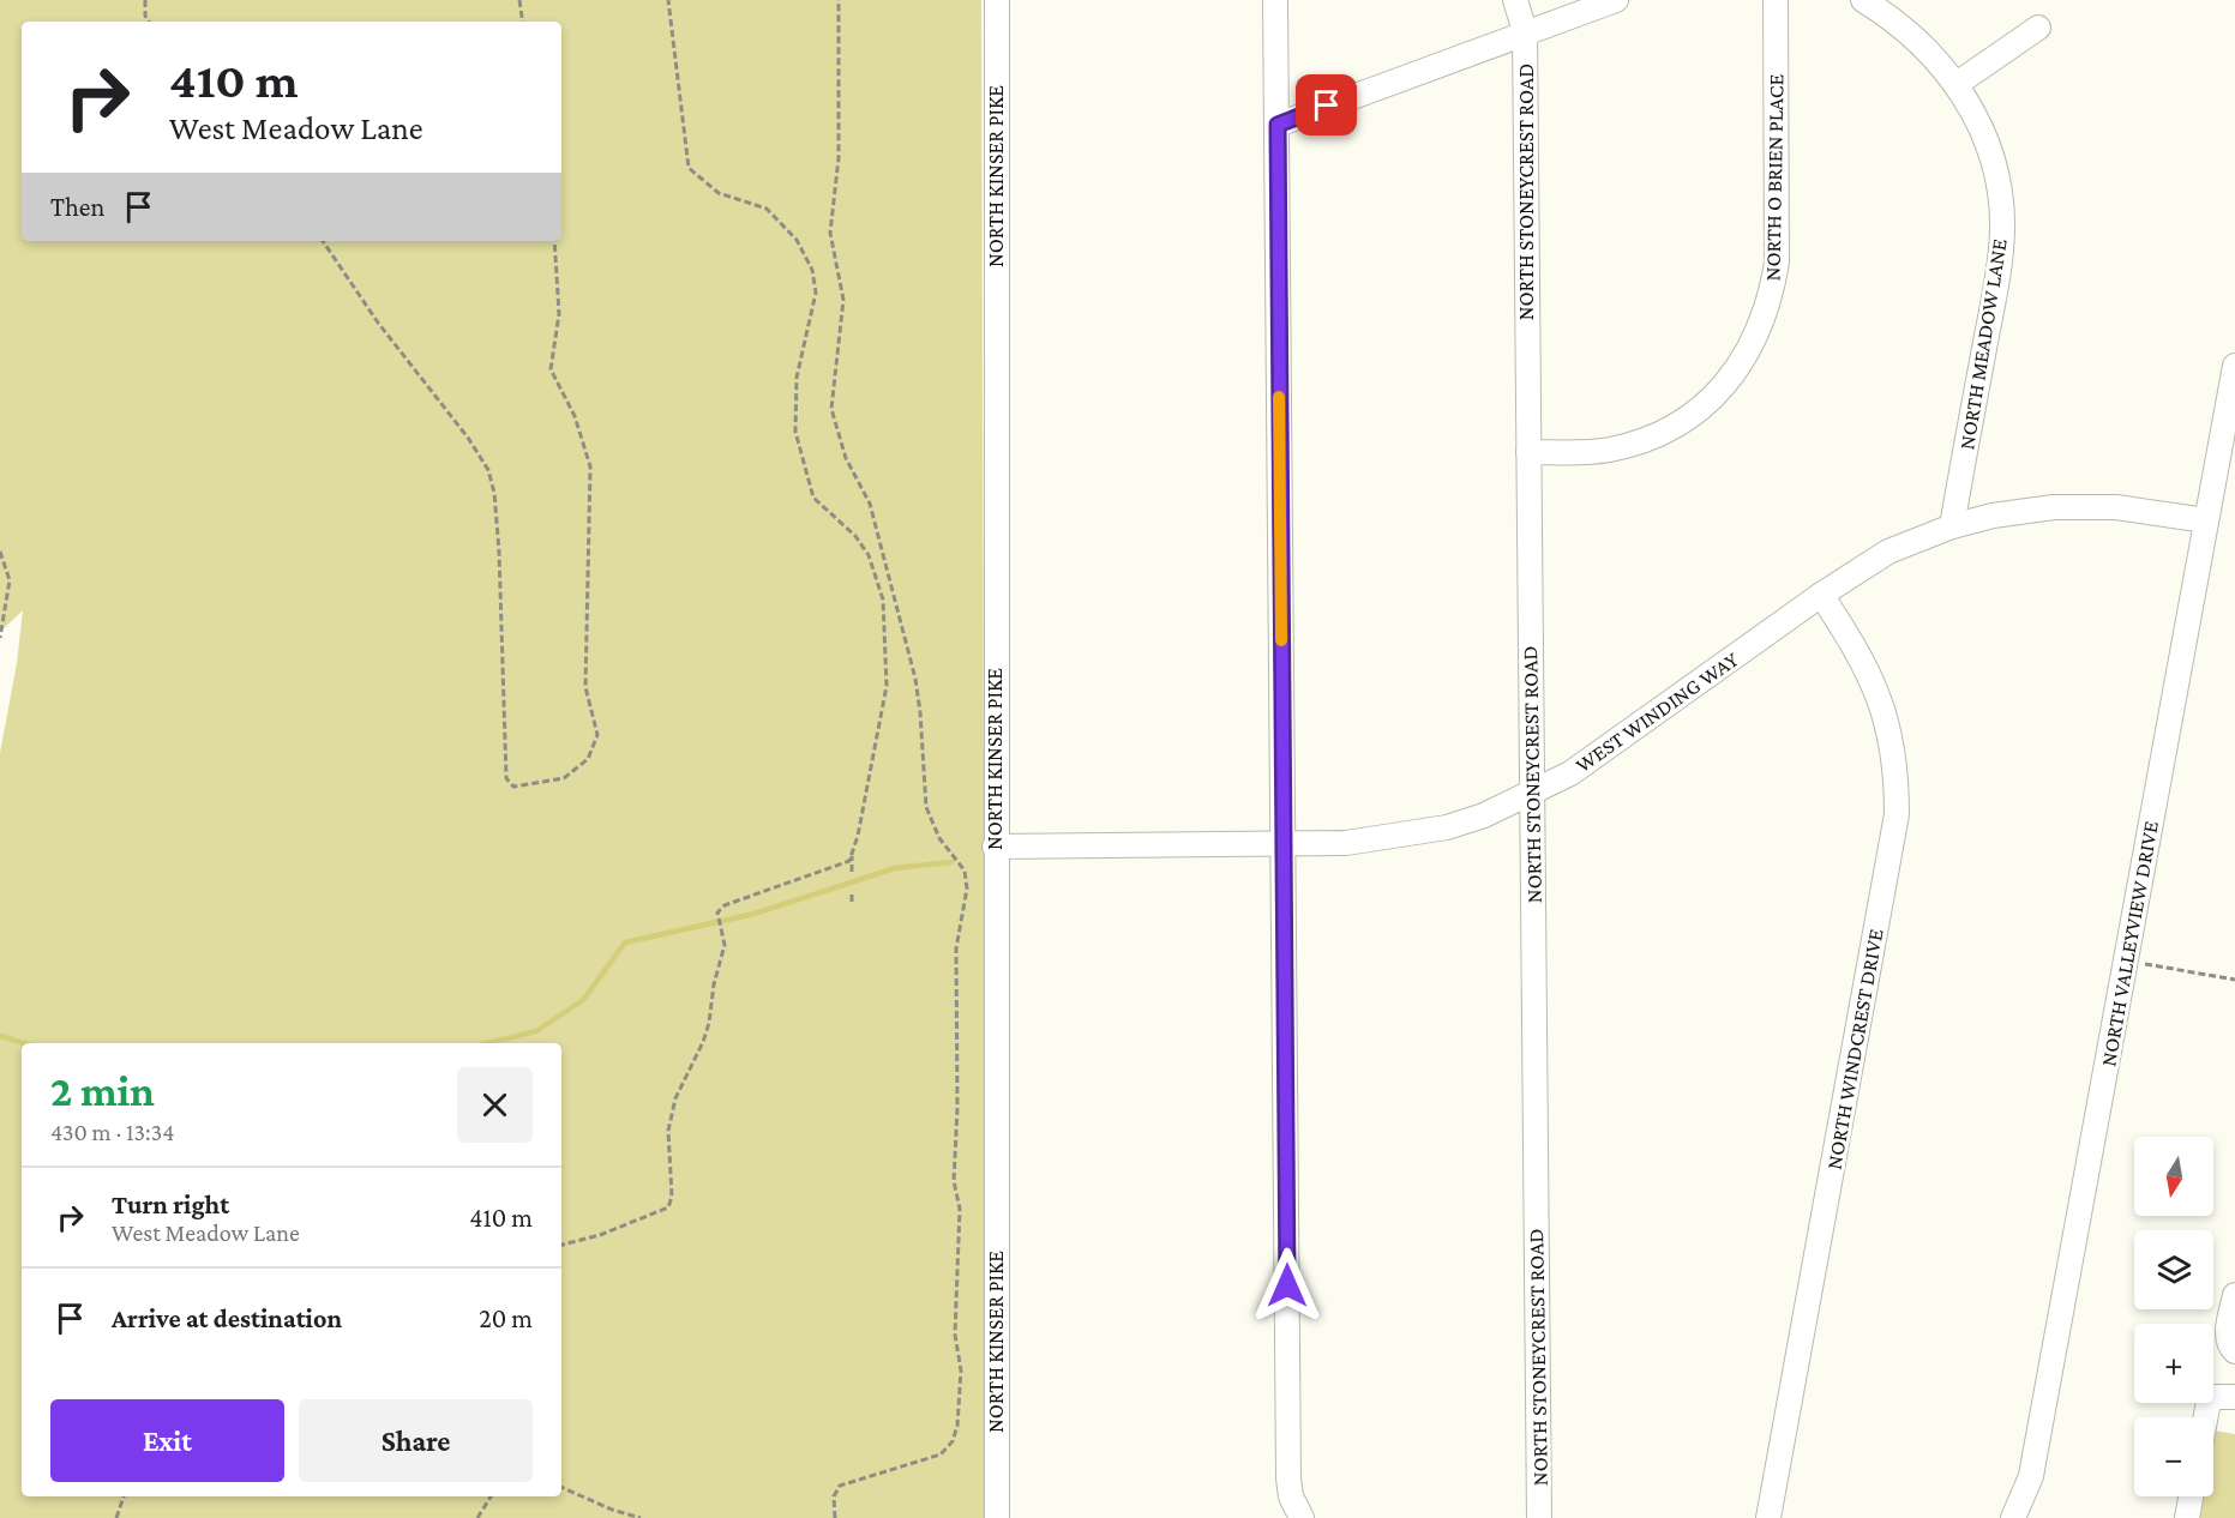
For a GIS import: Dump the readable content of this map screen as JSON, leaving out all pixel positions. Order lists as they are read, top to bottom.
{
  "streets": {
    "street": [
      "NORTH KINSER PIKE",
      "NORTH O BRIEN PLACE",
      "NORTH STONEYCREST ROAD",
      "NORTH MEADOW LANE",
      "WEST WINDING WAY",
      "NORTH VALLEYVIEW DRIVE",
      "NORTH WINDCREST DRIVE"
    ]
  },
  "crossings": [
    ["NORTH KINSER PIKE", "WEST WINDING WAY"],
    ["NORTH O BRIEN PLACE", "NORTH STONEYCREST ROAD"],
    ["NORTH STONEYCREST ROAD", "WEST WINDING WAY"],
    ["NORTH MEADOW LANE", "WEST WINDING WAY"],
    ["WEST WINDING WAY", "NORTH VALLEYVIEW DRIVE"],
    ["WEST WINDING WAY", "NORTH WINDCREST DRIVE"]
  ],
  "north": "bottom",
  "page": {
    "turn": ["410 m", "West Meadow Lane"],
    "then": "Then",
    "heading": ["2 min", "430 m · 13:34"],
    "map_buttons": ["+", "−"],
    "list": [
      {
        "name": "Turn right",
        "note": "West Meadow Lane",
        "value": "410 m"
      },
      {
        "name": "Arrive at destination",
        "value": "20 m"
      }
    ],
    "buttons": ["Exit", "Share"]
  }
}
